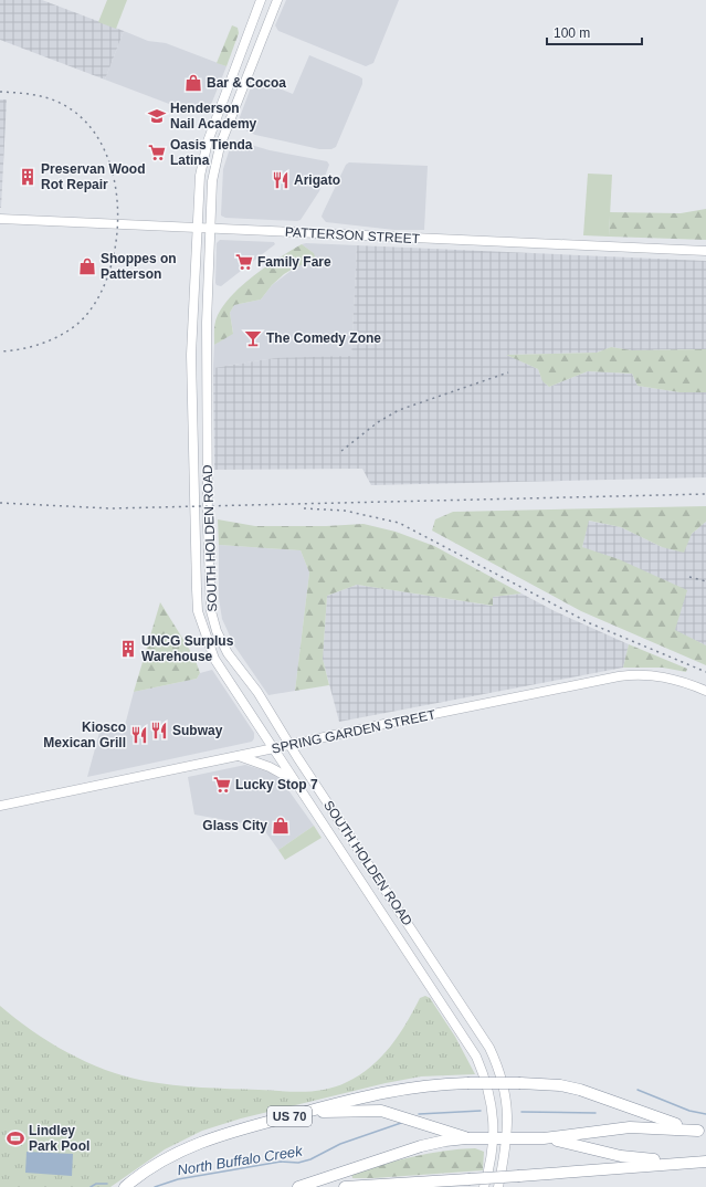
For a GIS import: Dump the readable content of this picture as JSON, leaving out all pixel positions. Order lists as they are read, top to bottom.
{
  "streets": {
    "highway": ["US 70"],
    "main road": ["PATTERSON STREET", "SOUTH HOLDEN ROAD", "SPRING GARDEN STREET"]
  },
  "crossings": [
    ["PATTERSON STREET", "SOUTH HOLDEN ROAD"],
    ["SOUTH HOLDEN ROAD", "SPRING GARDEN STREET"]
  ],
  "water": ["North Buffalo Creek"],
  "places": {
    "shop": ["Bar & Cocoa", "Shoppes on Patterson", "Glass City"],
    "school or university": ["Henderson Nail Academy"],
    "supermarket": ["Oasis Tienda Latina", "Family Fare", "Lucky Stop 7"],
    "building": ["Preservan Wood Rot Repair", "UNCG Surplus Warehouse"],
    "restaurant": ["Arigato", "Subway", "Kiosco Mexican Grill"],
    "bar": ["The Comedy Zone"],
    "sports": ["Lindley Park Pool"]
  },
  "scale_bar": "100 m"
}
